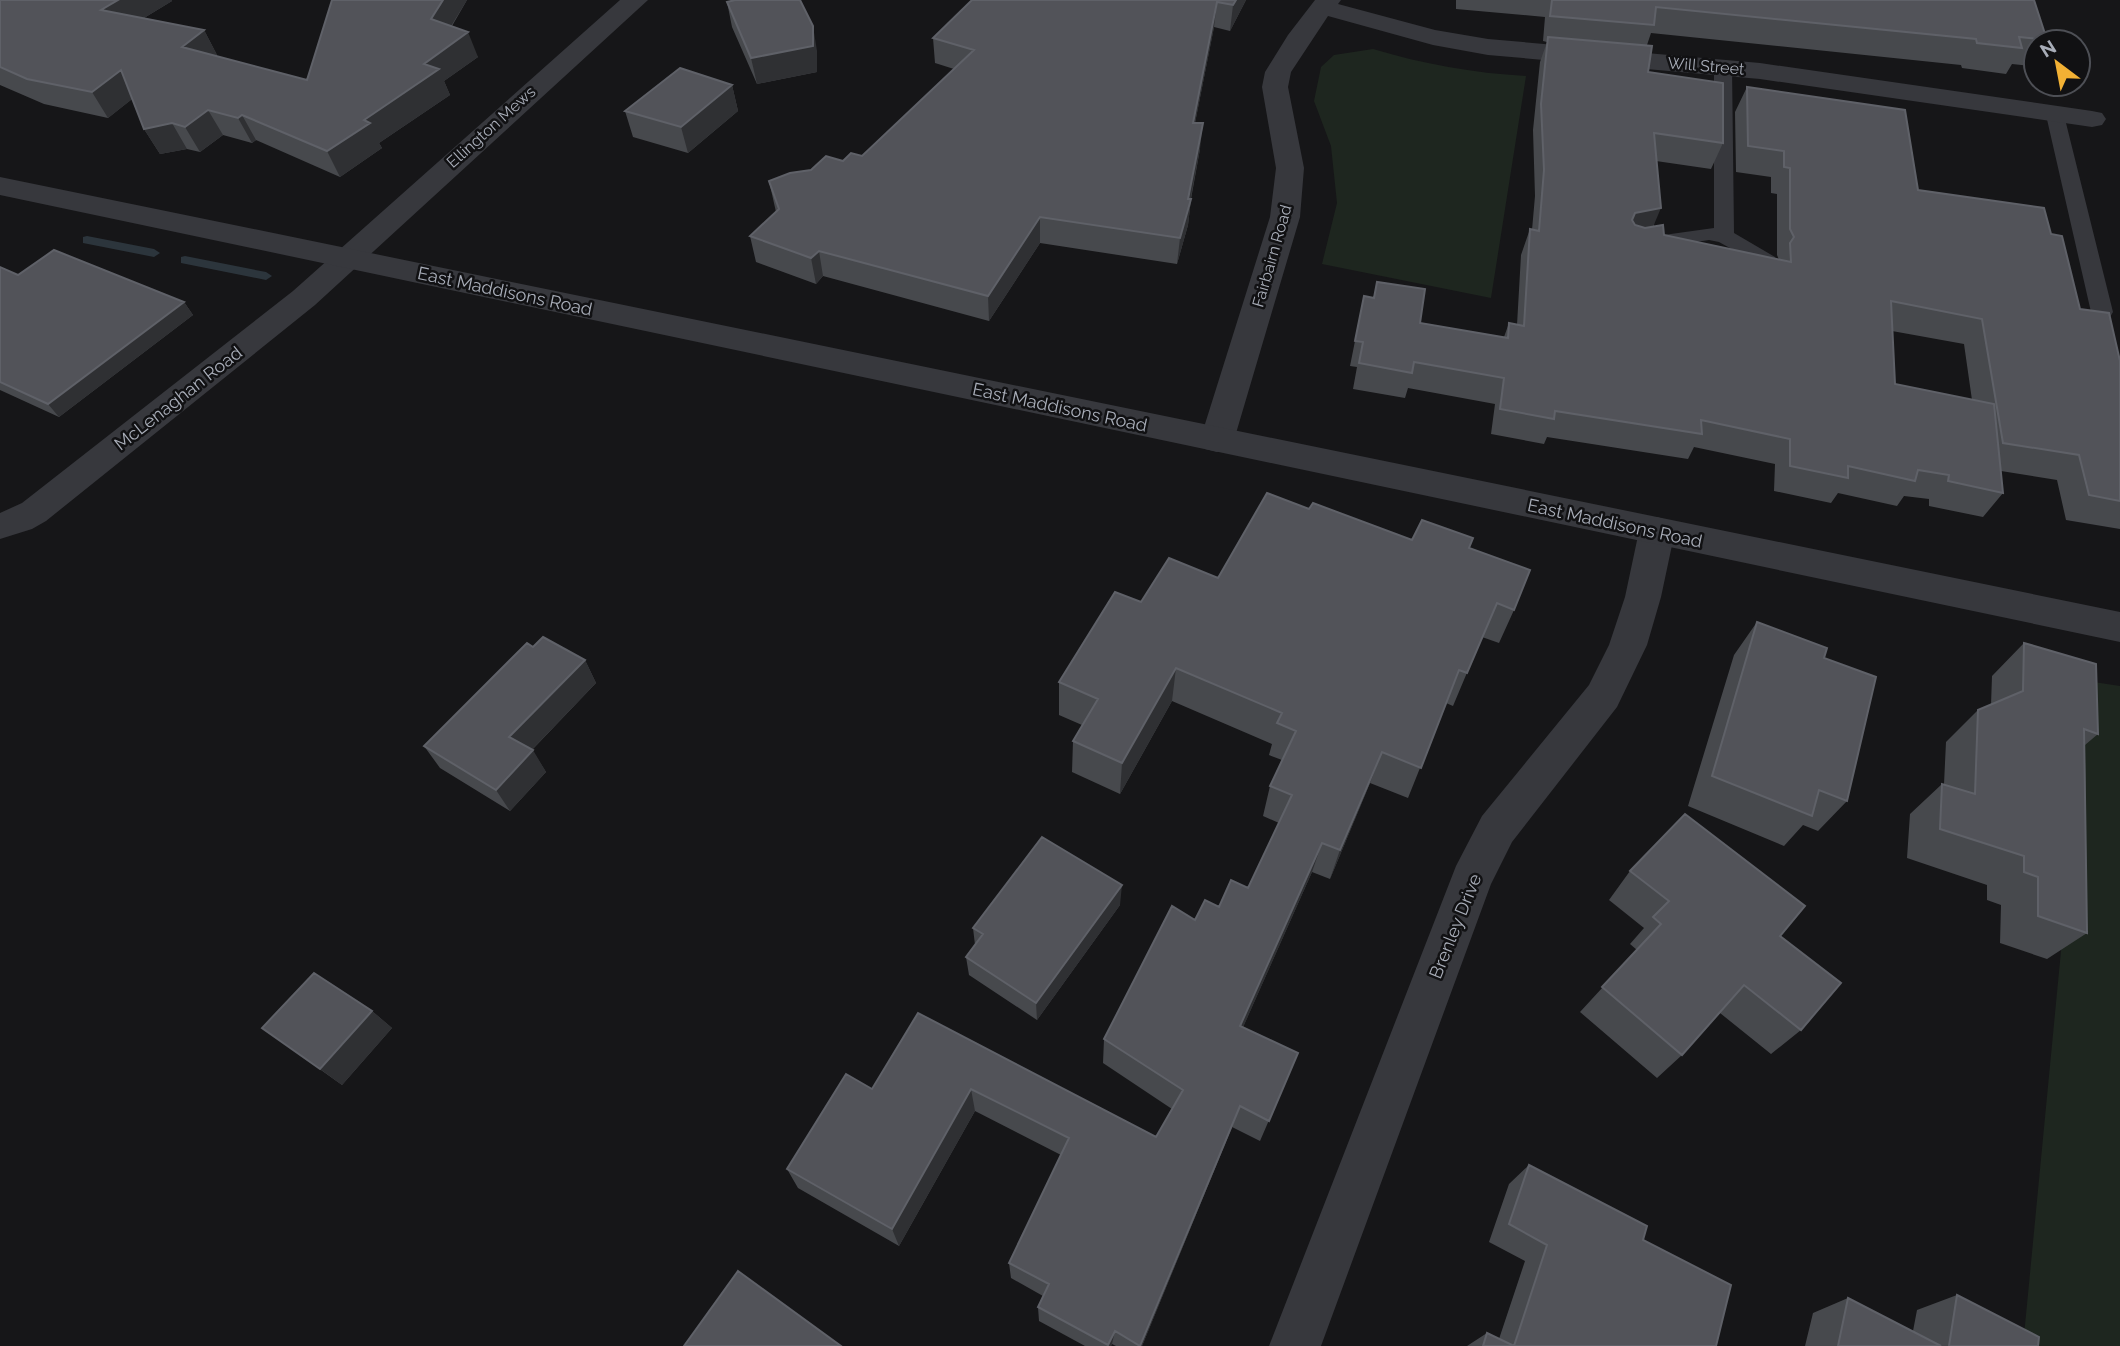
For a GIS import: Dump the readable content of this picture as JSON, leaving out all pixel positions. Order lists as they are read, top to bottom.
{
  "streets": {
    "street": [
      "Will Street",
      "Ellington Mews",
      "Fairbairn Road",
      "East Maddisons Road",
      "McLenaghan Road",
      "Brenley Drive"
    ]
  },
  "crossings": [
    ["Will Street", "Fairbairn Road"],
    ["Ellington Mews", "East Maddisons Road"],
    ["Ellington Mews", "McLenaghan Road"],
    ["Fairbairn Road", "East Maddisons Road"],
    ["East Maddisons Road", "McLenaghan Road"],
    ["East Maddisons Road", "Brenley Drive"]
  ],
  "north": "top left"
}
